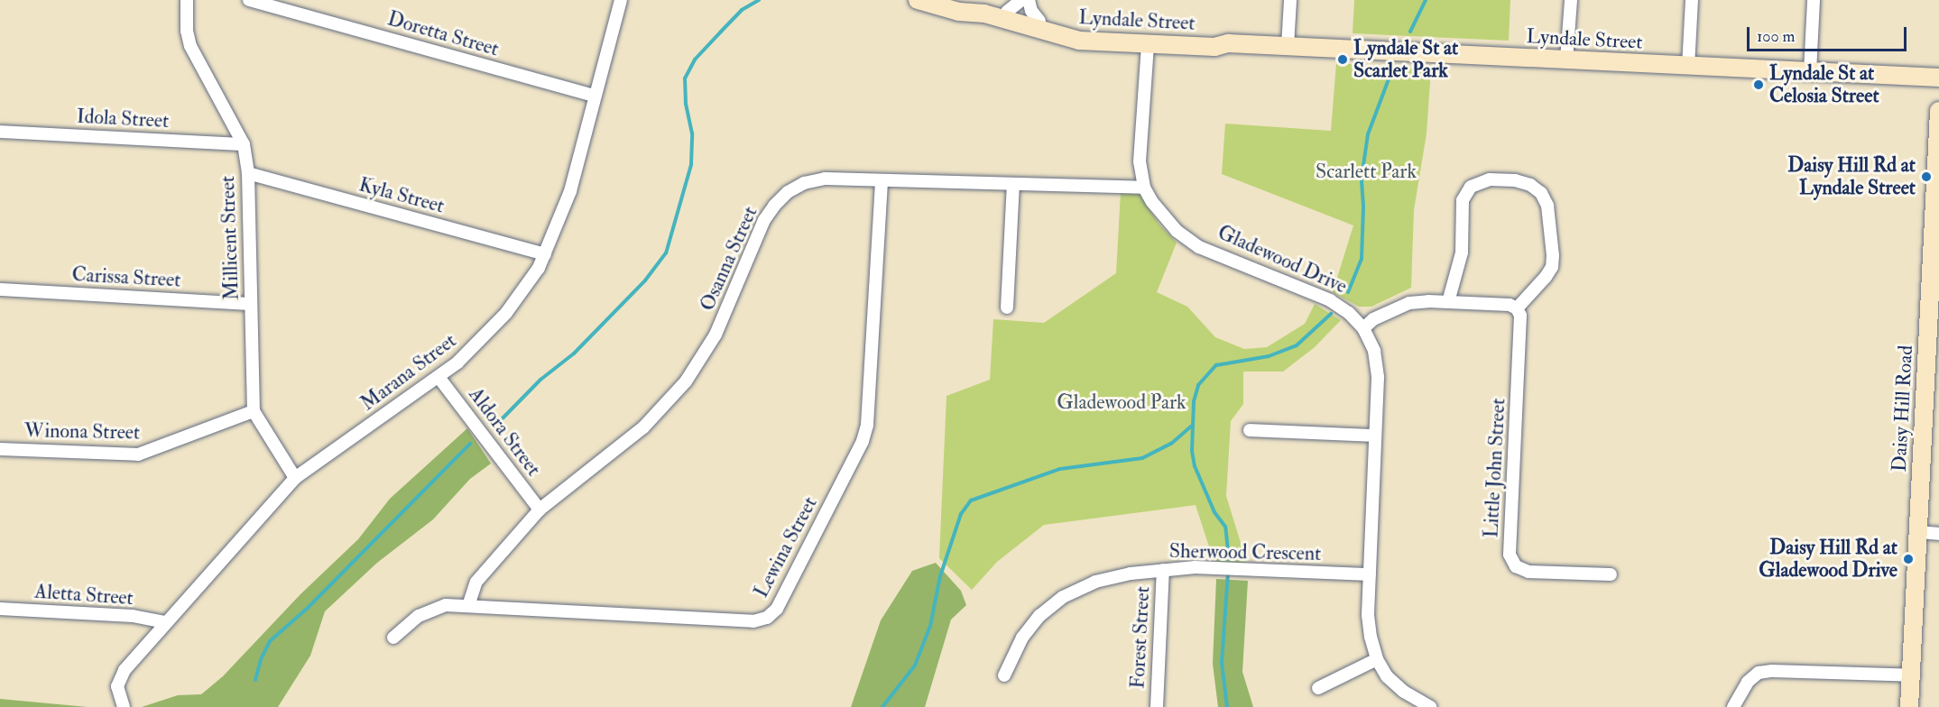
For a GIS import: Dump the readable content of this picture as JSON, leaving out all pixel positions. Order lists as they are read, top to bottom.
{
  "streets": {
    "street": [
      "Lyndale Street",
      "Doretta Street",
      "Idola Street",
      "Kyla Street",
      "Millicent Street",
      "Osanna Street",
      "Gladewood Drive",
      "Carissa Street",
      "Marana Street",
      "Daisy Hill Road",
      "Winona Street",
      "Aldora Street",
      "Little John Street",
      "Lewina Street",
      "Sherwood Crescent",
      "Aletta Street",
      "Forest Street"
    ]
  },
  "crossings": [
    ["Lyndale Street", "Gladewood Drive"],
    ["Doretta Street", "Marana Street"],
    ["Idola Street", "Millicent Street"],
    ["Kyla Street", "Millicent Street"],
    ["Kyla Street", "Marana Street"],
    ["Millicent Street", "Carissa Street"],
    ["Millicent Street", "Marana Street"],
    ["Millicent Street", "Winona Street"],
    ["Osanna Street", "Gladewood Drive"],
    ["Osanna Street", "Aldora Street"],
    ["Osanna Street", "Lewina Street"],
    ["Gladewood Drive", "Sherwood Crescent"],
    ["Marana Street", "Aldora Street"],
    ["Marana Street", "Aletta Street"],
    ["Sherwood Crescent", "Forest Street"]
  ],
  "parks": ["Scarlett Park", "Gladewood Park"],
  "places": [
    "Lyndale St at Scarlet Park",
    "Lyndale St at Celosia Street",
    "Daisy Hill Rd at Lyndale Street",
    "Daisy Hill Rd at Gladewood Drive"
  ],
  "scale_bar": "100 m"
}
